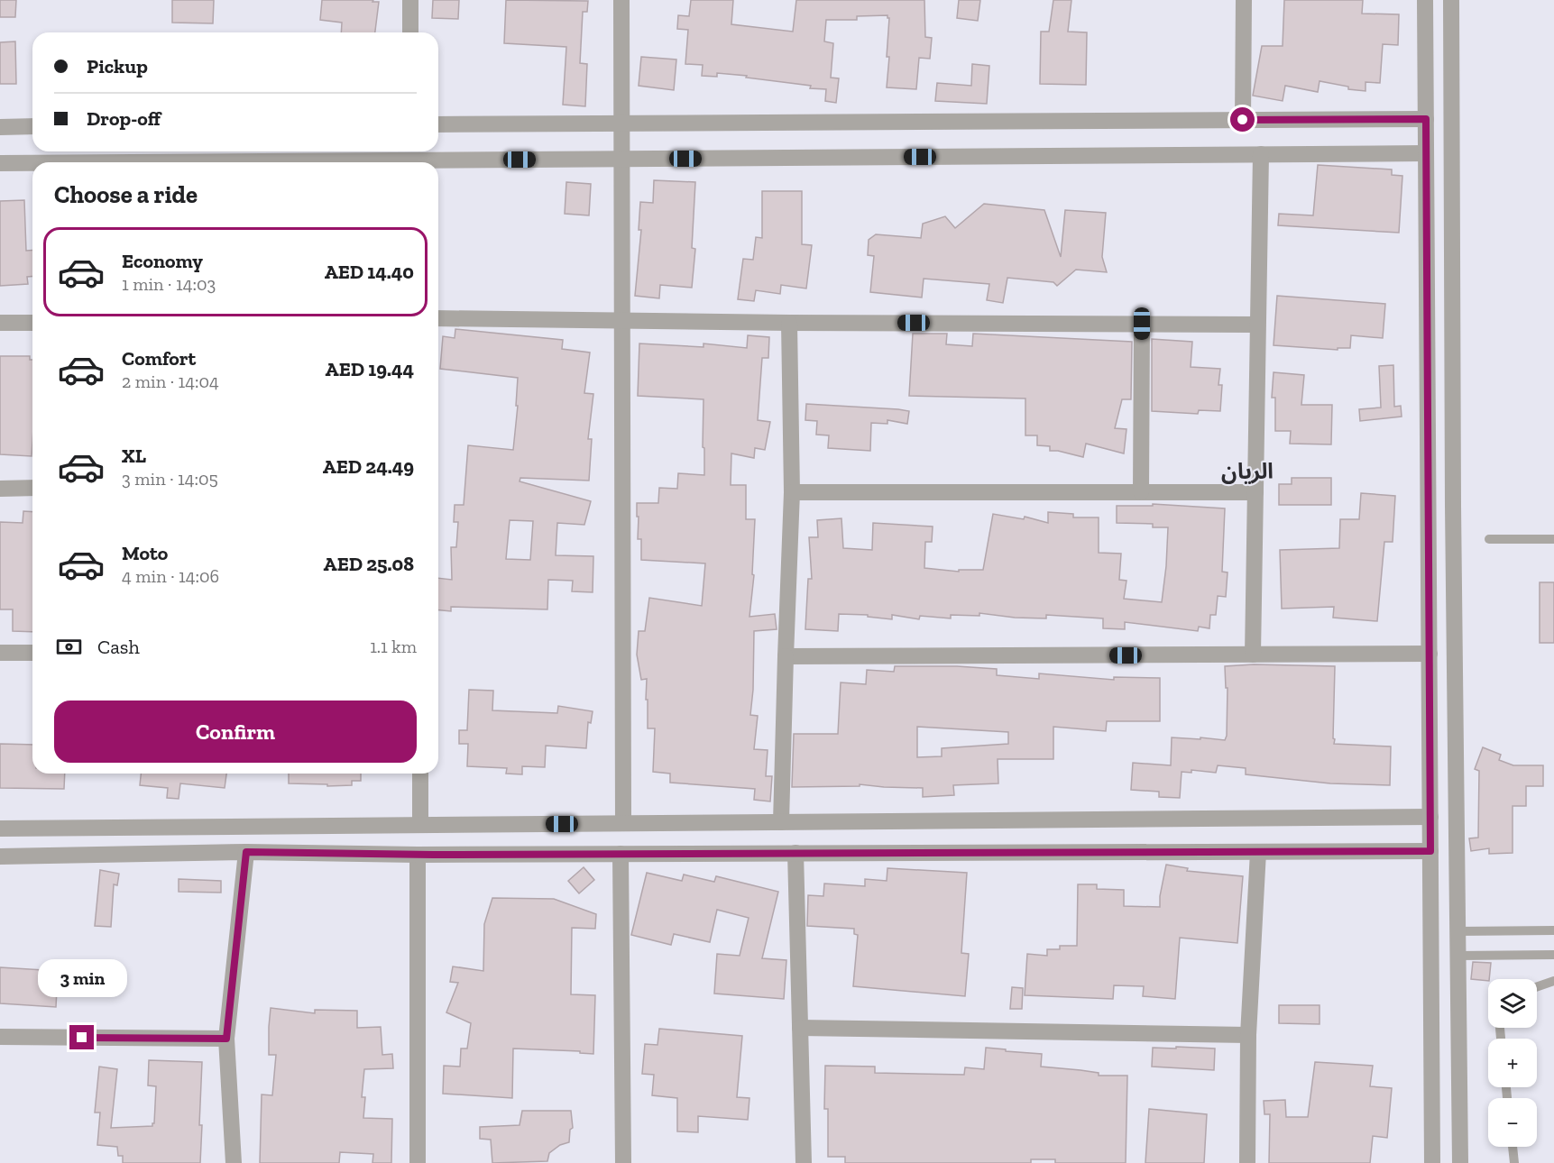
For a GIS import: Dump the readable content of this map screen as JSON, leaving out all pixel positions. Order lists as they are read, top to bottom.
{
  "districts": ["الريان"],
  "page": {
    "banner": ["Pickup", "Drop-off"],
    "heading": "Choose a ride",
    "list": [
      {
        "name": "Economy",
        "note": "1 min · 14:03",
        "value": "AED 14.40"
      },
      {
        "name": "Comfort",
        "note": "2 min · 14:04",
        "value": "AED 19.44"
      },
      {
        "name": "XL",
        "note": "3 min · 14:05",
        "value": "AED 24.49"
      },
      {
        "name": "Moto",
        "note": "4 min · 14:06",
        "value": "AED 25.08"
      }
    ],
    "pay": ["Cash", "1.1 km"],
    "buttons": "Confirm",
    "bubble": "3 min",
    "map_buttons": ["+", "−"]
  }
}
